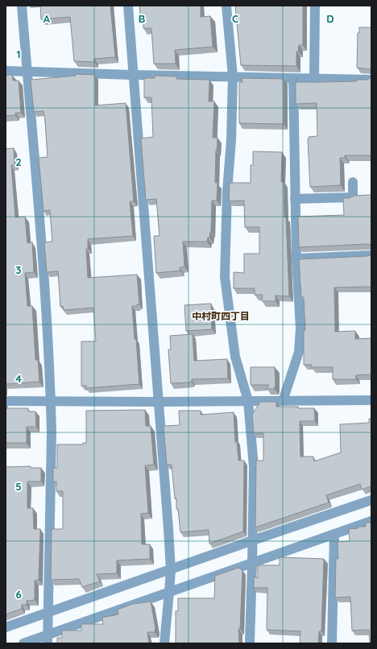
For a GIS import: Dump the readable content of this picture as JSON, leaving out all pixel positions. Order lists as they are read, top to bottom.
{
  "districts": ["中村町四丁目"],
  "grid": {
    "columns": [
      "A",
      "B",
      "C",
      "D"
    ],
    "rows": [
      "1",
      "2",
      "3",
      "4",
      "5",
      "6"
    ]
  }
}
